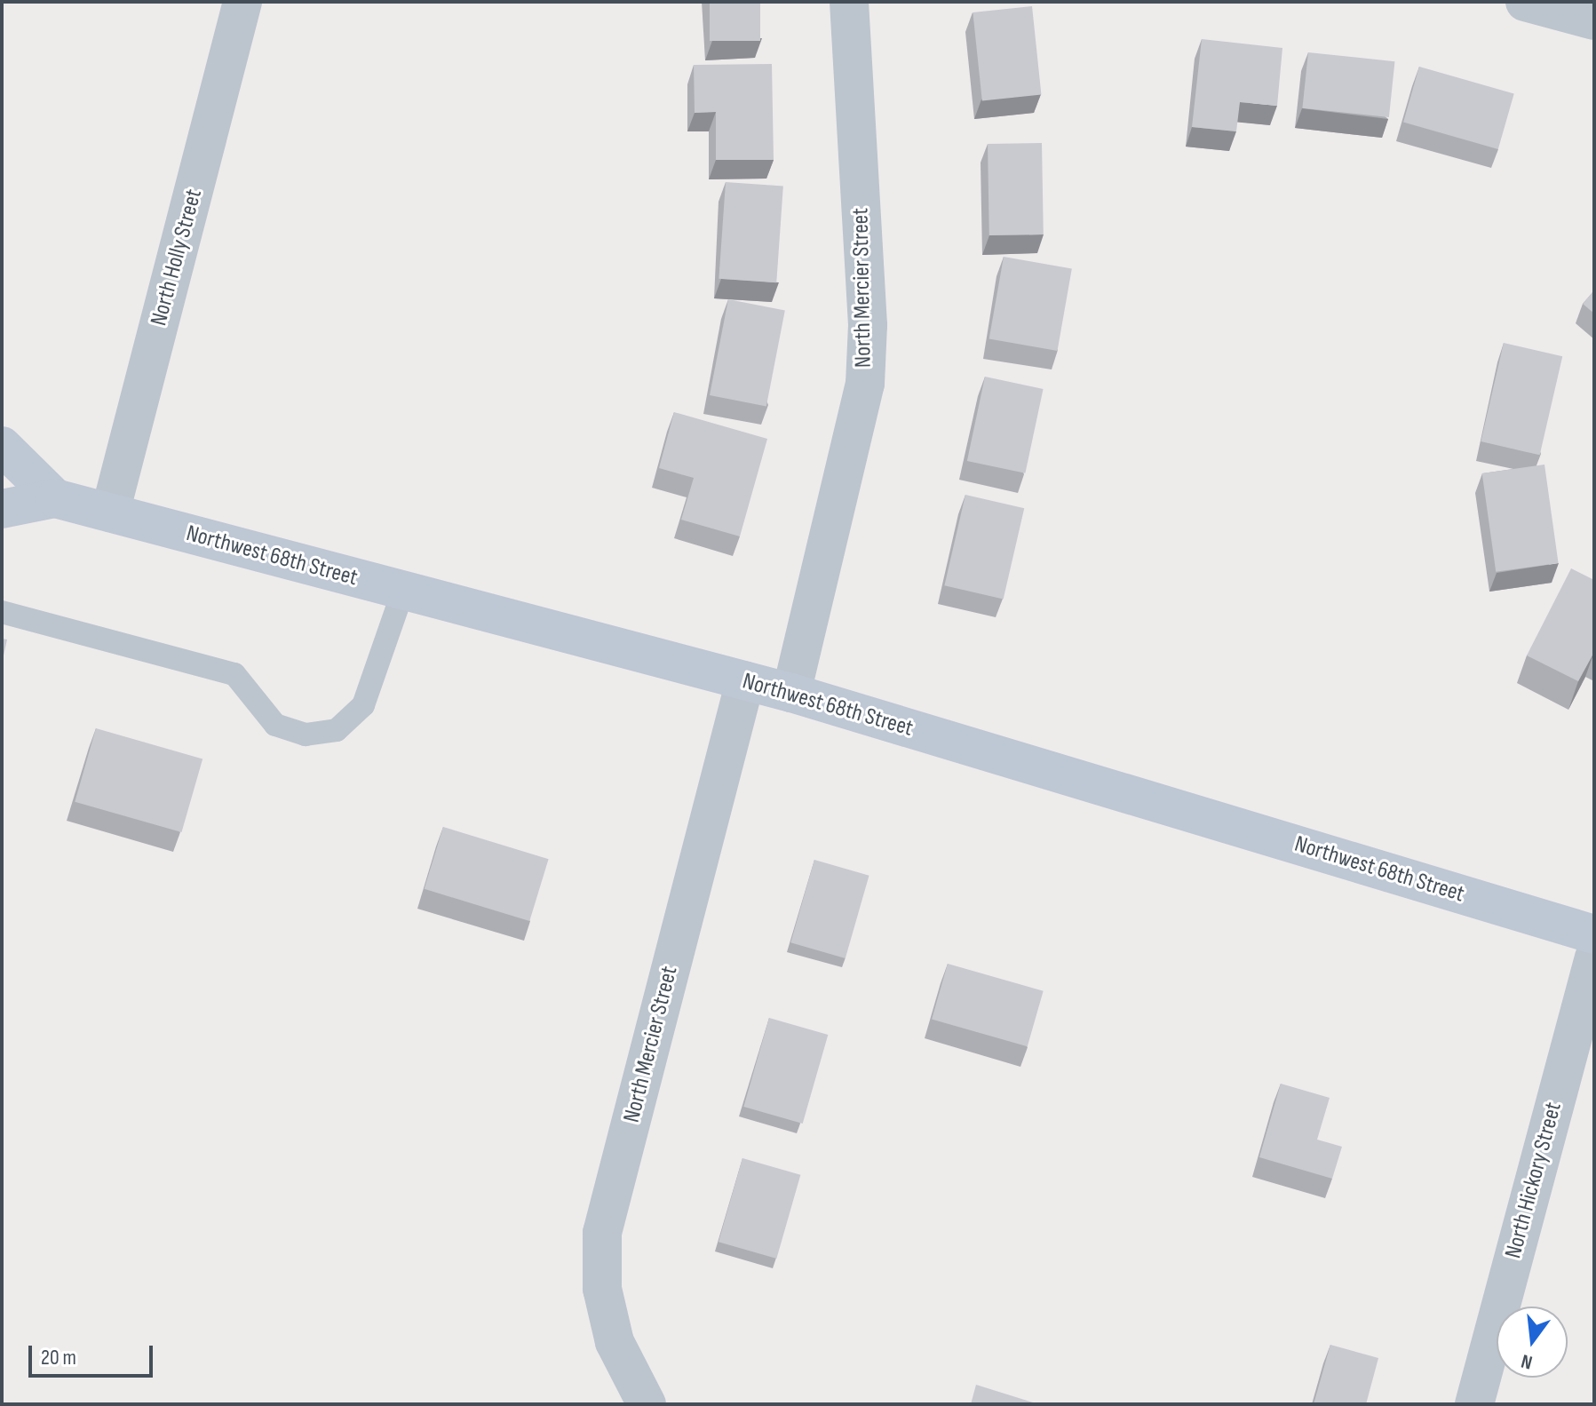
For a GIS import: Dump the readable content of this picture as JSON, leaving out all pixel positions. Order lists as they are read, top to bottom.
{
  "streets": {
    "main road": ["Northwest 68th Street"],
    "street": ["North Holly Street", "North Mercier Street", "North Hickory Street"]
  },
  "crossings": [
    ["North Holly Street", "Northwest 68th Street"],
    ["North Mercier Street", "Northwest 68th Street"]
  ],
  "scale_bar": "20 m",
  "north": "bottom"
}
